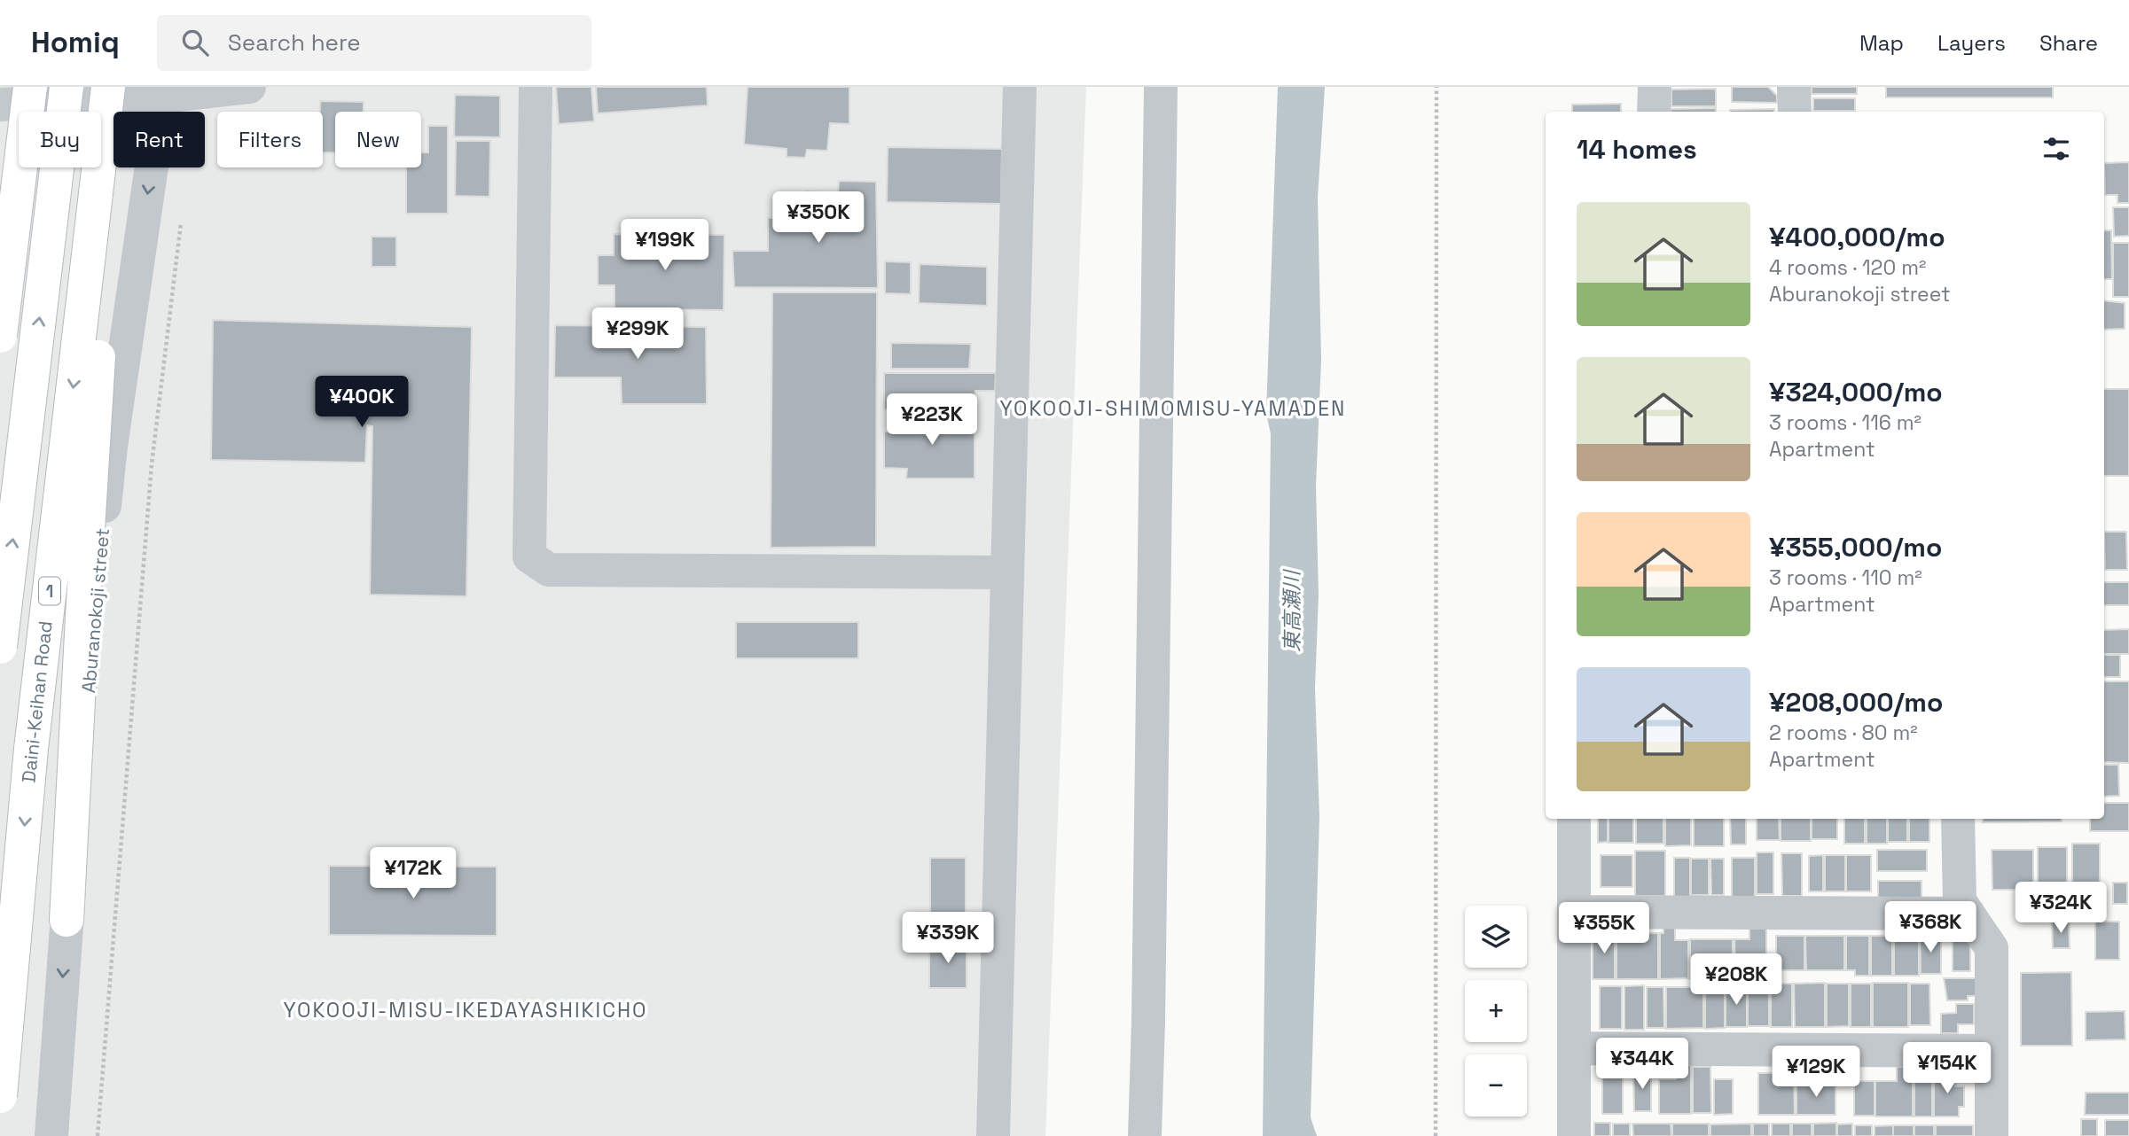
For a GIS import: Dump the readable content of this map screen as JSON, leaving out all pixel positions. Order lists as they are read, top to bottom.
{
  "streets": {
    "highway": ["1", "Daini-Keihan Road"],
    "street": ["Aburanokoji street"]
  },
  "one_way": ["Aburanokoji street"],
  "districts": ["YOKOOJI-SHIMOMISU-YAMADEN", "YOKOOJI-MISU-IKEDAYASHIKICHO"],
  "water": ["東高瀬川"],
  "page": {
    "header": "Homiq",
    "search": "Search here",
    "nav": ["Map", "Layers", "Share"],
    "chip": [
      "Buy",
      "Rent",
      "Filters",
      "New"
    ],
    "heading": "14 homes",
    "list": [
      {
        "name": "¥400,000/mo",
        "note": "4 rooms · 120 m² · Aburanokoji street"
      },
      {
        "name": "¥324,000/mo",
        "note": "3 rooms · 116 m² · Apartment"
      },
      {
        "name": "¥355,000/mo",
        "note": "3 rooms · 110 m² · Apartment"
      },
      {
        "name": "¥208,000/mo",
        "note": "2 rooms · 80 m² · Apartment"
      }
    ],
    "price": [
      "¥350K",
      "¥199K",
      "¥299K",
      "¥400K",
      "¥223K",
      "¥172K",
      "¥324K",
      "¥368K",
      "¥355K",
      "¥339K",
      "¥208K",
      "¥344K",
      "¥154K",
      "¥129K"
    ],
    "map_buttons": ["+", "−"]
  }
}
